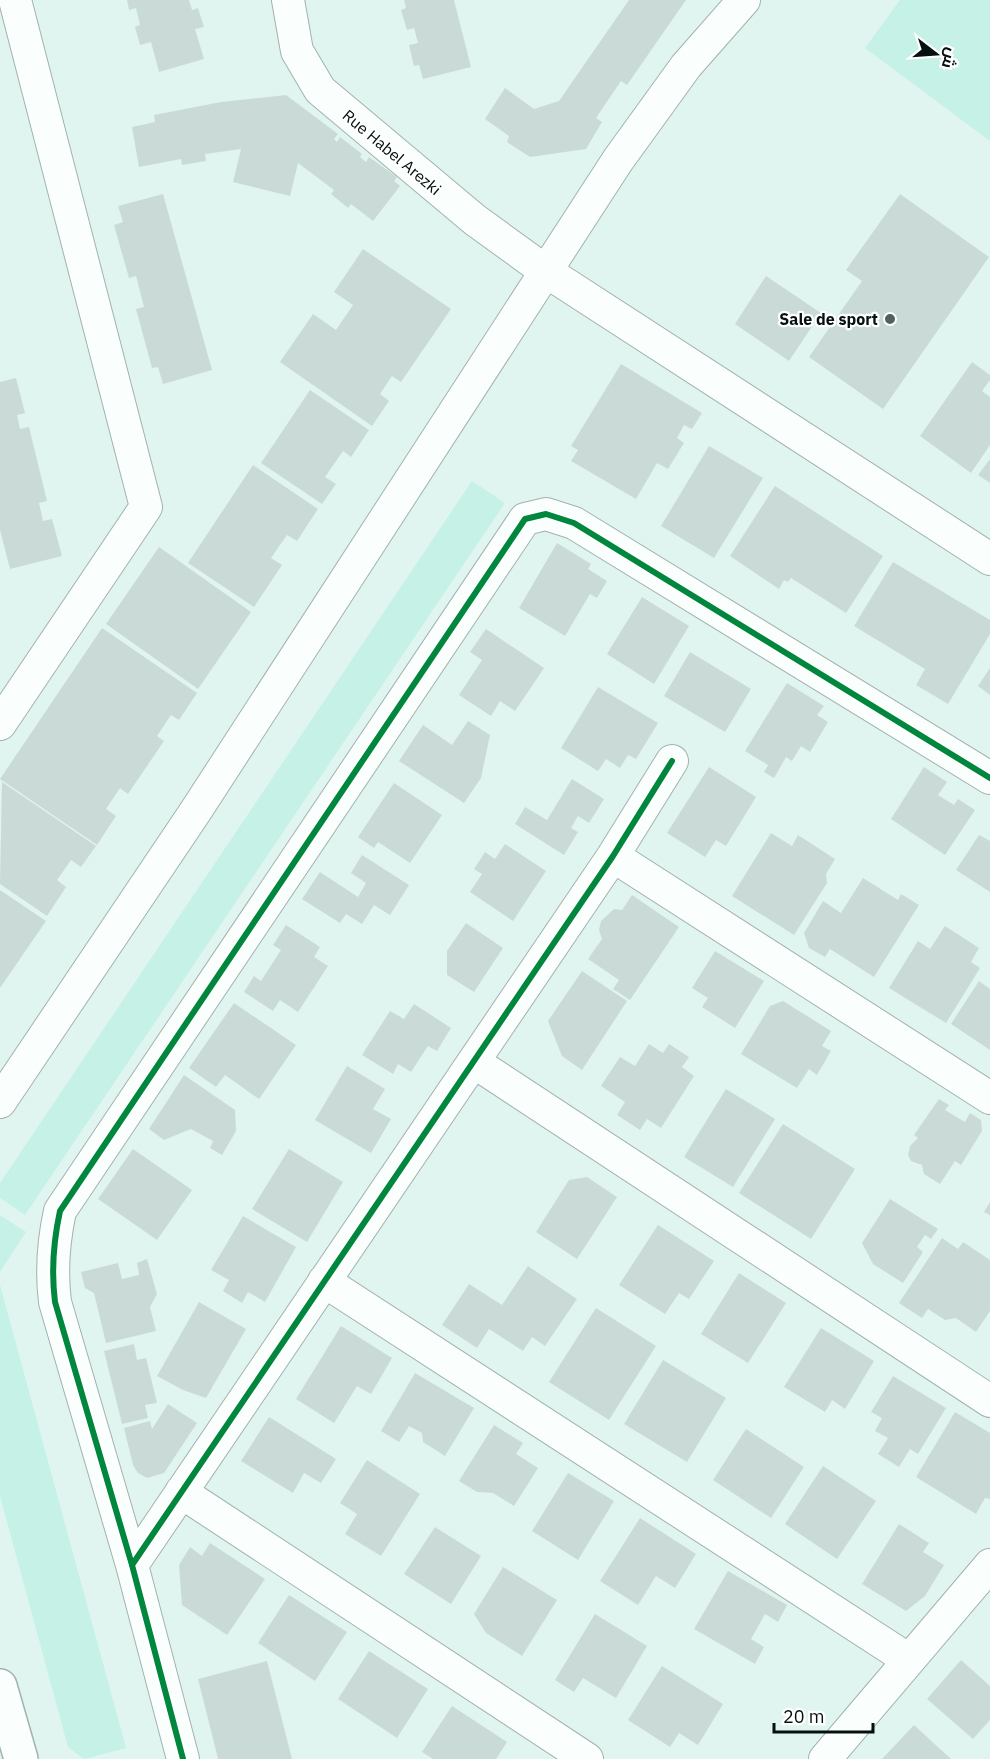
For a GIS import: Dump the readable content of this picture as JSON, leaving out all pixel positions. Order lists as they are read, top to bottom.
{
  "streets": {
    "street": ["Rue Habel Arezki"]
  },
  "places": ["Sale de sport"],
  "scale_bar": "20 m",
  "north": "right"
}
